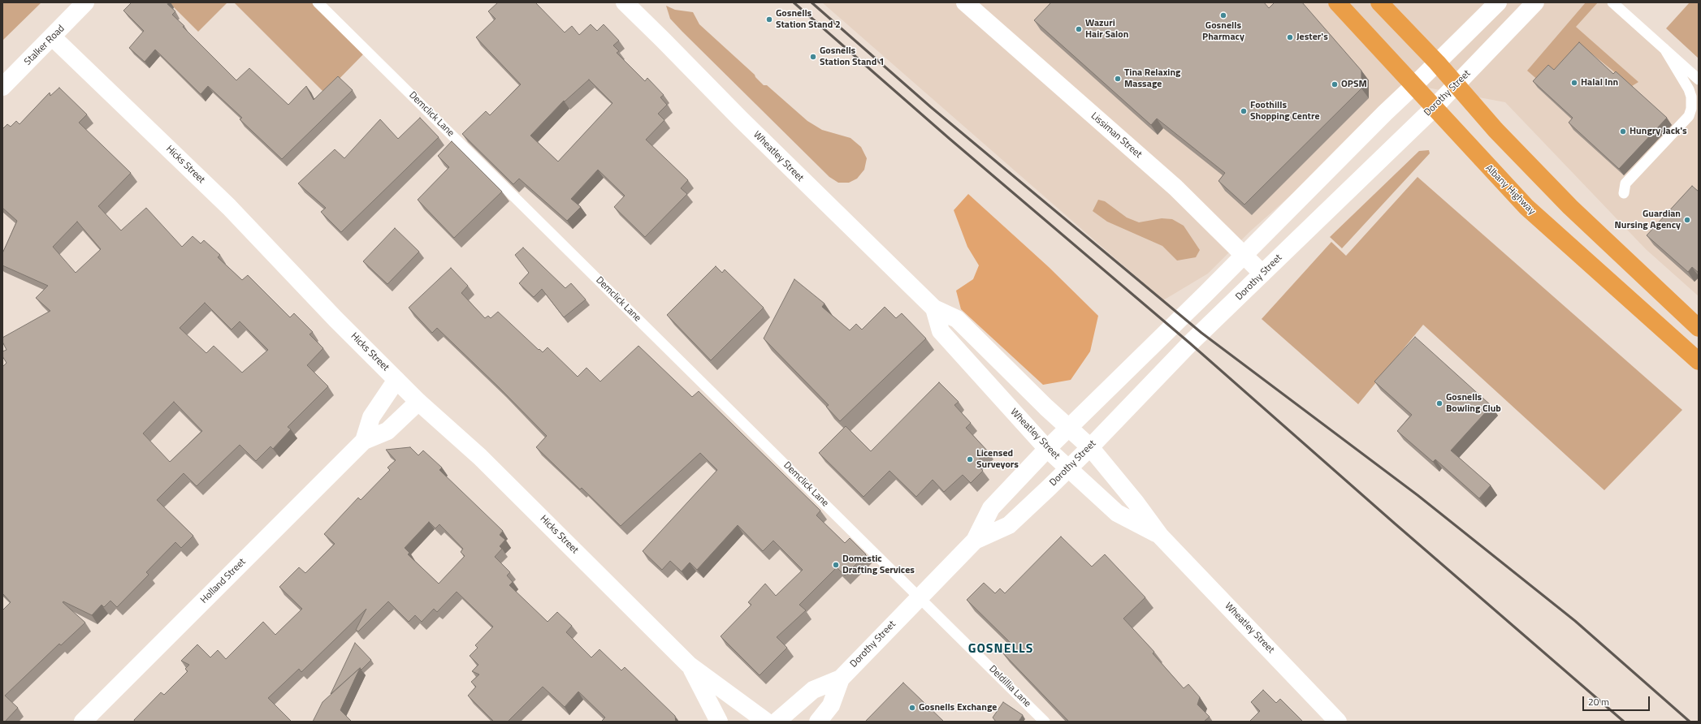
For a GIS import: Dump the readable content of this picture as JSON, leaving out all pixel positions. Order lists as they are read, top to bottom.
{
  "streets": {
    "highway": ["Albany Highway"],
    "main road": [
      "Stalker Road",
      "Dorothy Street",
      "Lissiman Street",
      "Wheatley Street",
      "Hicks Street",
      "Holland Street"
    ],
    "lane": ["Demclick Lane", "Deldillia Lane"]
  },
  "crossings": [
    ["Stalker Road", "Hicks Street"],
    ["Dorothy Street", "Demclick Lane"],
    ["Dorothy Street", "Lissiman Street"],
    ["Dorothy Street", "Wheatley Street"],
    ["Dorothy Street", "Hicks Street"],
    ["Dorothy Street", "Albany Highway"],
    ["Dorothy Street", "Deldillia Lane"],
    ["Demclick Lane", "Deldillia Lane"],
    ["Hicks Street", "Holland Street"]
  ],
  "districts": ["GOSNELLS"],
  "places": [
    "Gosnells Pharmacy",
    "Gosnells Station Stand 2",
    "Wazuri Hair Salon",
    "Jester's",
    "Gosnells Station Stand 1",
    "Tina Relaxing Massage",
    "Halal Inn",
    "OPSM",
    "Foothills Shopping Centre",
    "Hungry Jack's",
    "Guardian Nursing Agency",
    "Gosnells Bowling Club",
    "Licensed Surveyors",
    "Domestic Drafting Services",
    "Gosnells Exchange"
  ],
  "scale_bar": "20 m"
}
